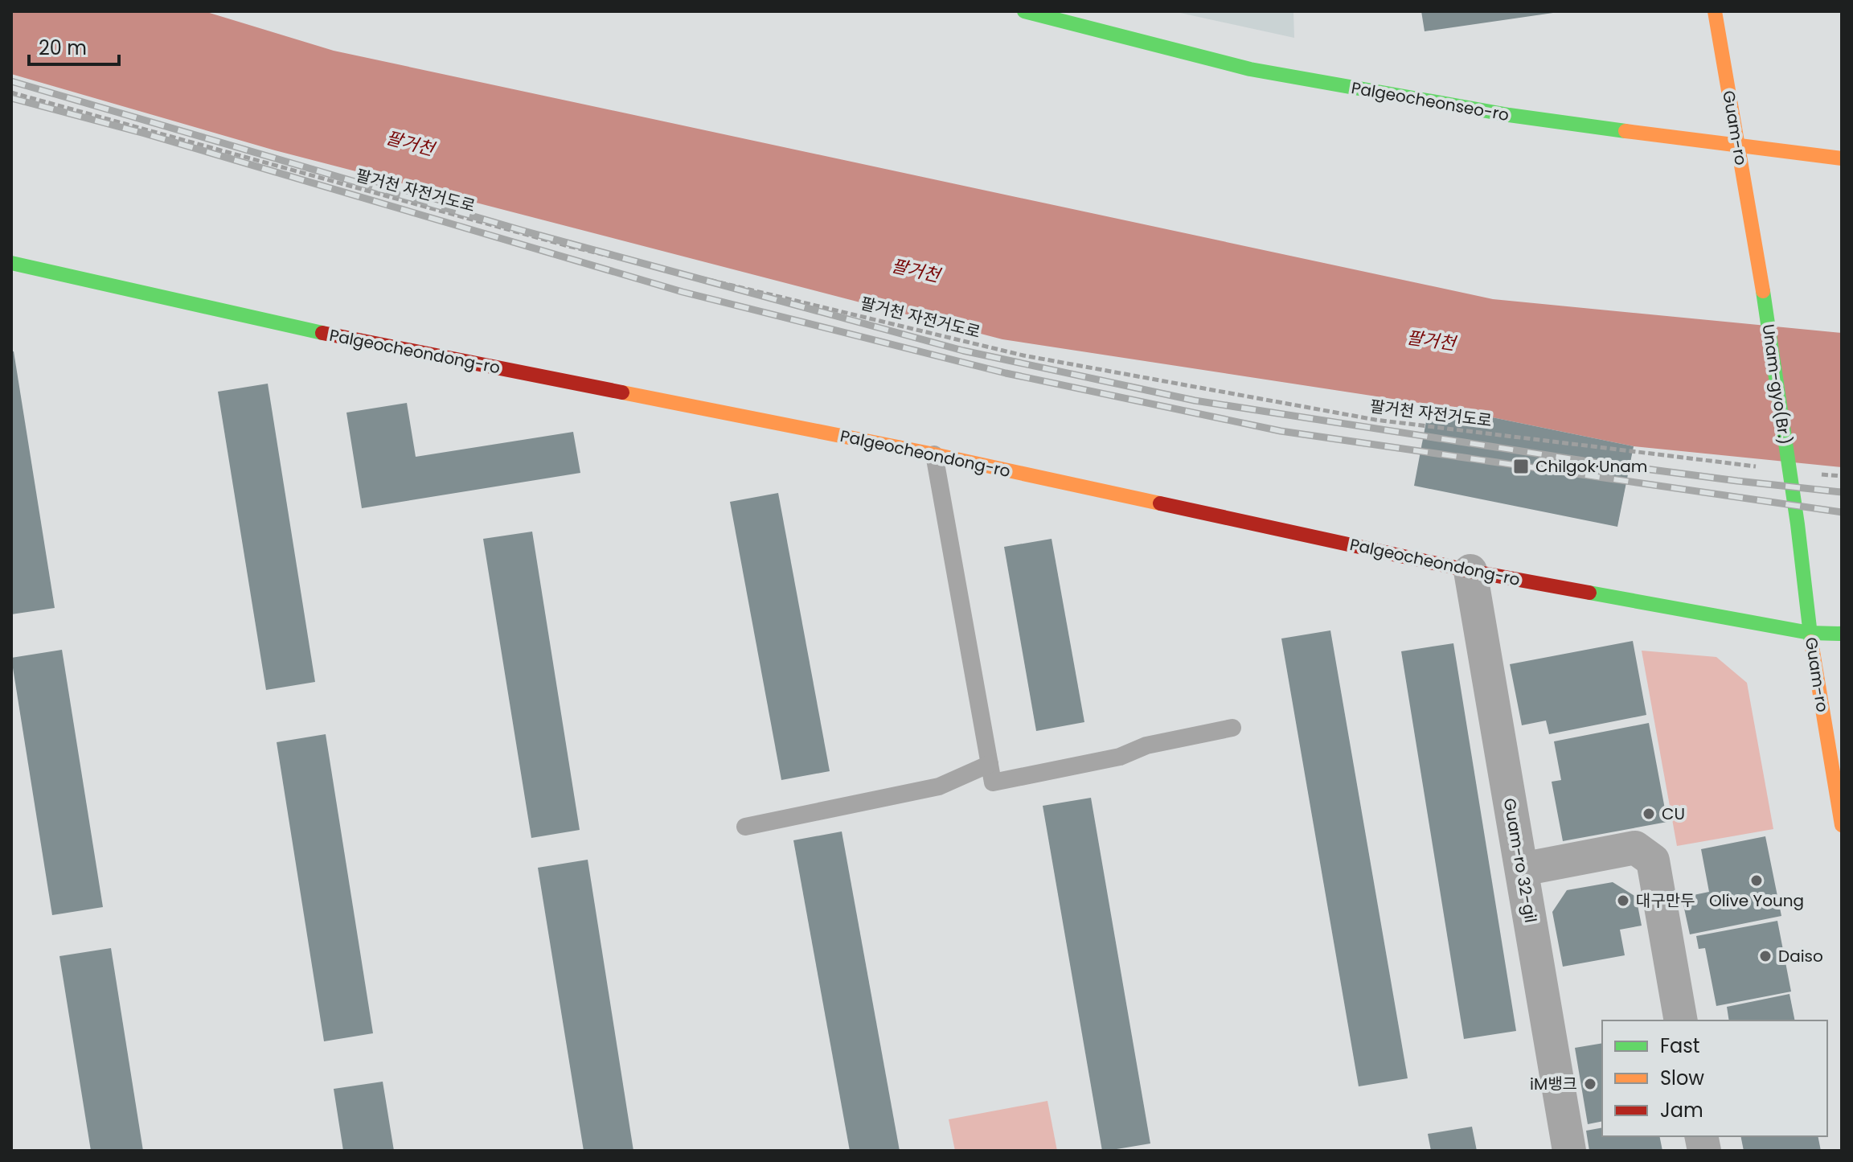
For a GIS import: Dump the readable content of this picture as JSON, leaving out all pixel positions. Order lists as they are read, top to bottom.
{
  "streets": {
    "main road": [
      "Palgeocheonseo-ro",
      "Guam-ro",
      "Palgeocheondong-ro",
      "Unam-gyo(Br.)"
    ],
    "street": ["Guam-ro 32-gil"],
    "path": ["팔거천 자전거도로"]
  },
  "crossings": [
    ["Palgeocheonseo-ro", "Guam-ro"],
    ["Guam-ro", "Palgeocheondong-ro"],
    ["Guam-ro", "Unam-gyo(Br.)"],
    ["Palgeocheondong-ro", "Guam-ro 32-gil"]
  ],
  "water": ["팔거천"],
  "places": {
    "transit": ["Chilgok·Unam"],
    "other": [
      "CU",
      "Olive Young",
      "대구만두",
      "Daiso",
      "iM뱅크"
    ]
  },
  "legend": ["Fast", "Slow", "Jam"],
  "scale_bar": "20 m"
}
